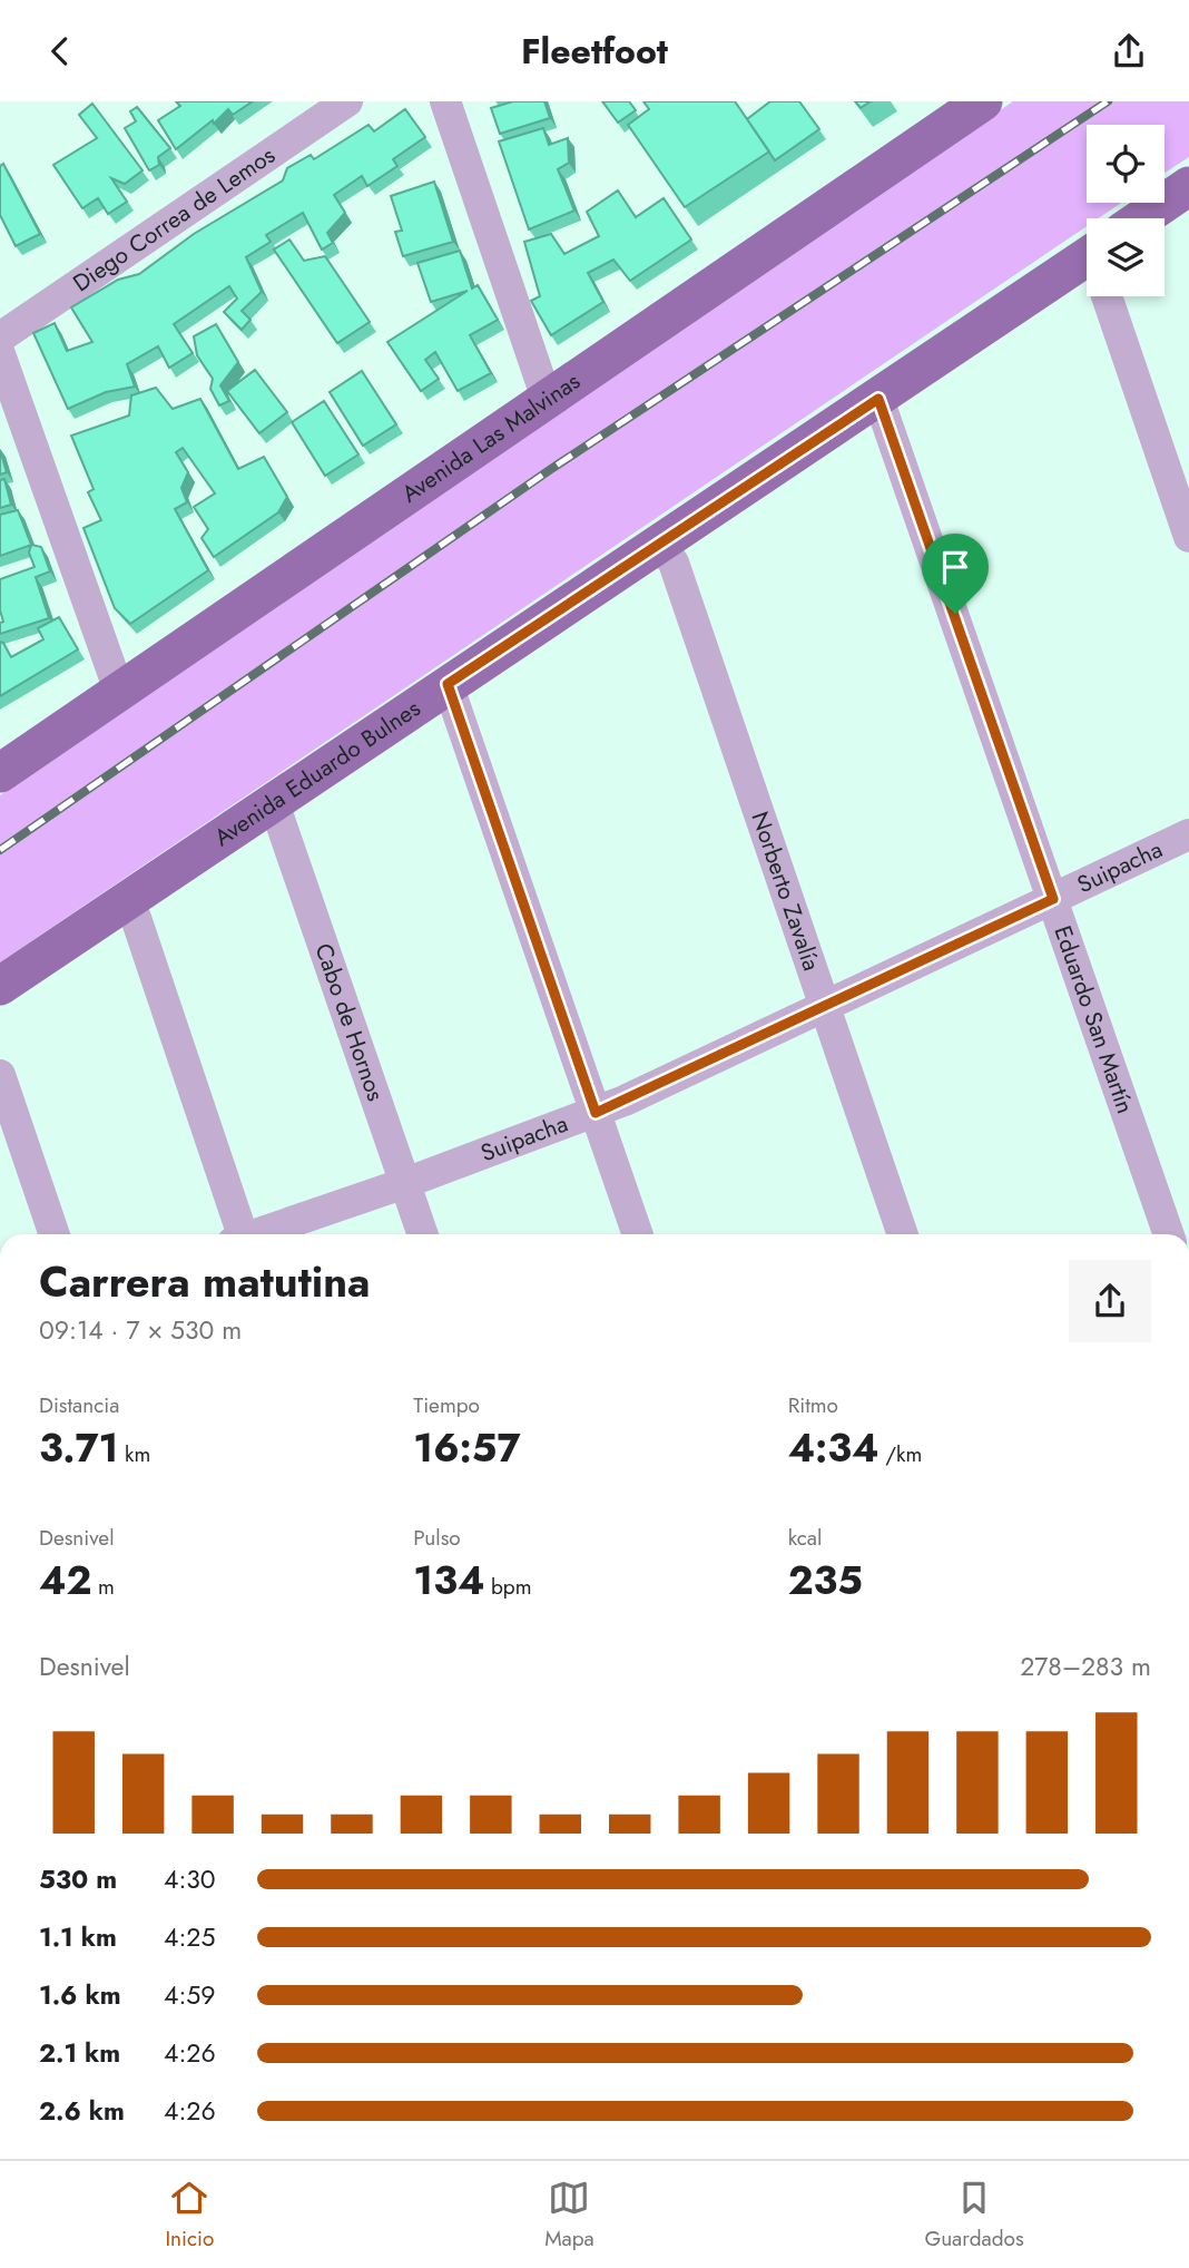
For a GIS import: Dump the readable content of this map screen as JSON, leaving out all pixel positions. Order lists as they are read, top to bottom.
{
  "streets": {
    "main road": ["Avenida Las Malvinas", "Avenida Eduardo Bulnes"],
    "street": [
      "Diego Correa de Lemos",
      "Suipacha",
      "Norberto Zavalía",
      "Eduardo San Martín",
      "Cabo de Hornos"
    ]
  },
  "crossings": [
    ["Avenida Eduardo Bulnes", "Norberto Zavalía"],
    ["Avenida Eduardo Bulnes", "Eduardo San Martín"],
    ["Avenida Eduardo Bulnes", "Cabo de Hornos"],
    ["Suipacha", "Norberto Zavalía"],
    ["Suipacha", "Eduardo San Martín"],
    ["Suipacha", "Cabo de Hornos"]
  ],
  "page": {
    "header": "Fleetfoot",
    "heading": ["Carrera matutina", "09:14 · 7 × 530 m"],
    "stats": [
      ["Distancia", "3.71 km"],
      ["Tiempo", "16:57"],
      ["Ritmo", "4:34 /km"],
      ["Desnivel", "42 m"],
      ["Pulso", "134 bpm"],
      ["kcal", "235"]
    ],
    "chart": ["Desnivel", "278–283 m"],
    "list": [
      {
        "name": "530 m",
        "note": "4:30"
      },
      {
        "name": "1.1 km",
        "note": "4:25"
      },
      {
        "name": "1.6 km",
        "note": "4:59"
      },
      {
        "name": "2.1 km",
        "note": "4:26"
      },
      {
        "name": "2.6 km",
        "note": "4:26"
      }
    ],
    "tabs": ["Inicio", "Mapa", "Guardados"]
  }
}
